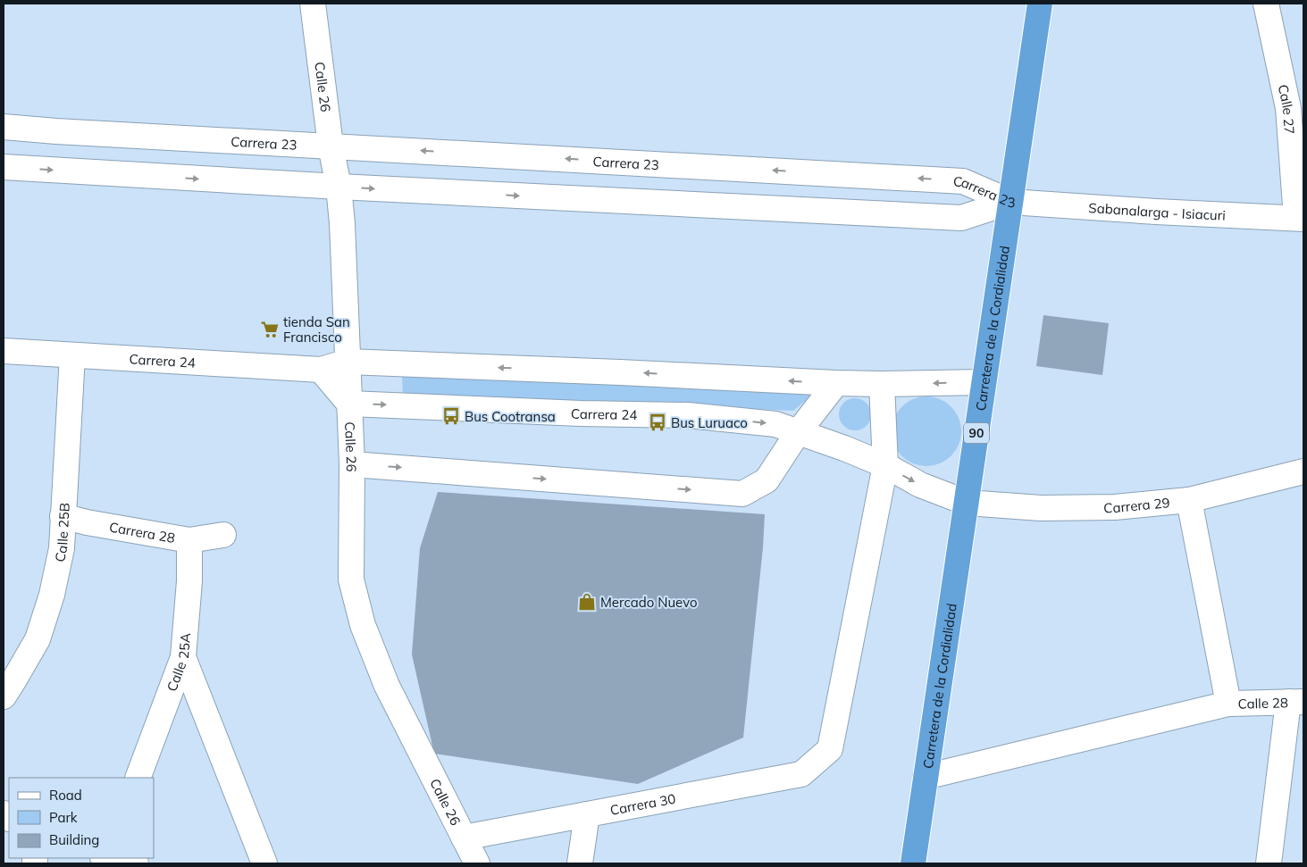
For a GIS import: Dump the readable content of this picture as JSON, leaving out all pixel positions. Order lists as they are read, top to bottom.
{
  "streets": {
    "highway": ["Carretera de la Cordialidad", "90"],
    "street": [
      "Calle 26",
      "Calle 27",
      "Carrera 23",
      "Sabanalarga - Isiacuri",
      "Carrera 24",
      "Carrera 29",
      "Calle 25B",
      "Carrera 28",
      "Calle 25A",
      "Calle 28",
      "Carrera 30"
    ]
  },
  "crossings": [
    ["Calle 26", "Carrera 23"],
    ["Calle 26", "Carrera 24"],
    ["Calle 26", "Carrera 30"],
    ["Calle 27", "Sabanalarga - Isiacuri"],
    ["Carrera 23", "Sabanalarga - Isiacuri"],
    ["Carrera 23", "Carretera de la Cordialidad"],
    ["Sabanalarga - Isiacuri", "Carretera de la Cordialidad"],
    ["Carretera de la Cordialidad", "Carrera 24"],
    ["Carretera de la Cordialidad", "Carrera 29"],
    ["Carrera 24", "Carrera 29"],
    ["Carrera 24", "Calle 25B"],
    ["Carrera 24", "Carrera 30"],
    ["Carrera 29", "Calle 28"],
    ["Calle 25B", "Carrera 28"],
    ["Carrera 28", "Calle 25A"]
  ],
  "places": {
    "supermarket": ["tienda San Francisco"],
    "bus stop": ["Bus Cootransa", "Bus Luruaco"],
    "shop": ["Mercado Nuevo"]
  },
  "legend": ["Road", "Park", "Building"]
}
